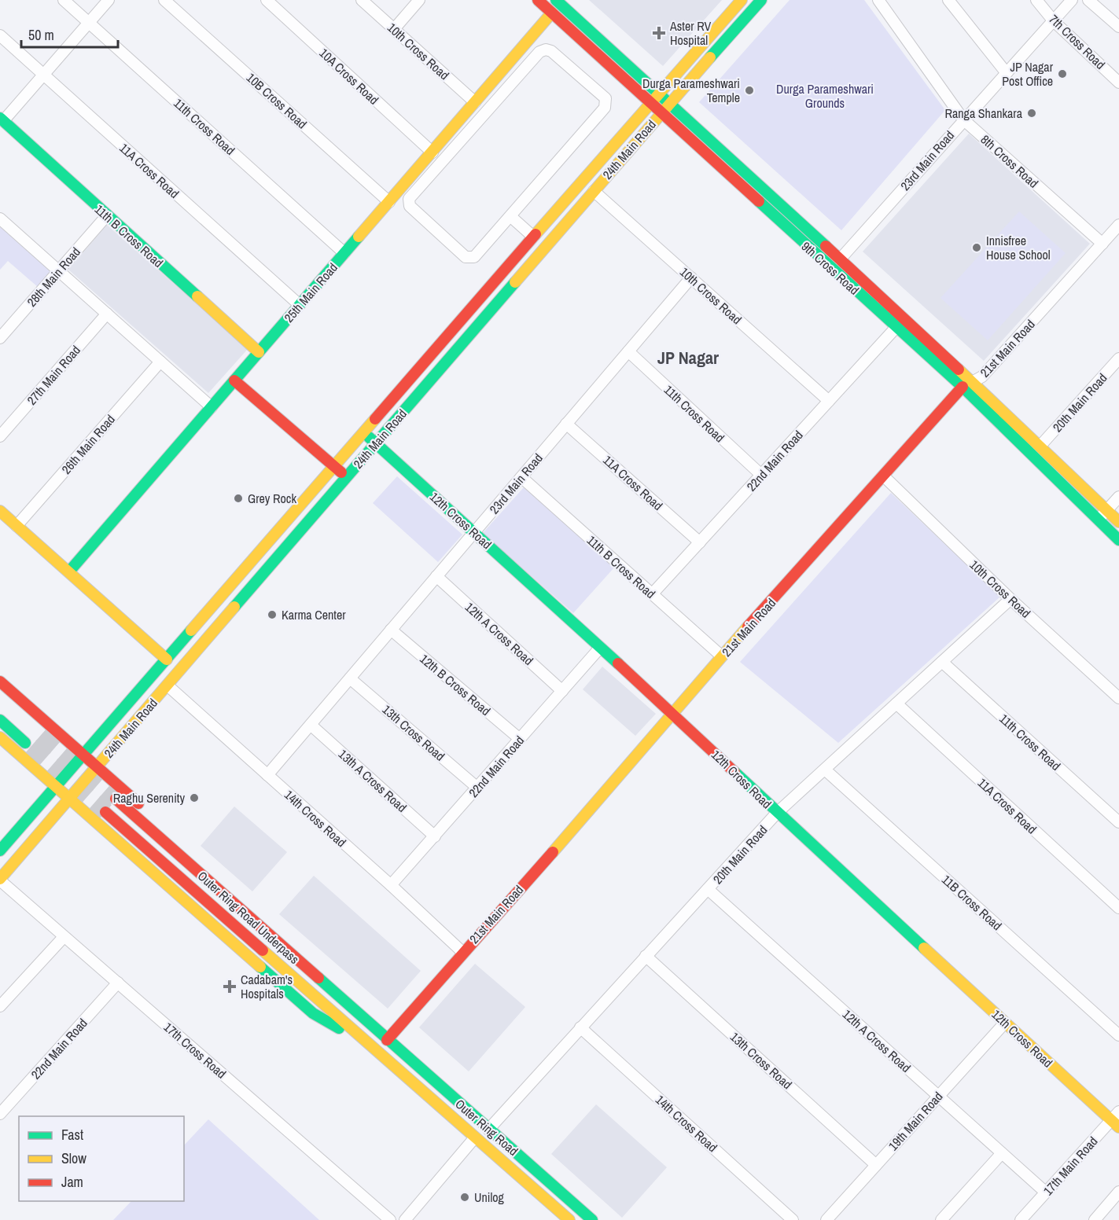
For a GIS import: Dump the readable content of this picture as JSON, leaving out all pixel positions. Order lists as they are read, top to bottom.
{
  "streets": {
    "main road": [
      "24th Main Road",
      "11th B Cross Road",
      "9th Cross Road",
      "25th Main Road",
      "21st Main Road",
      "12th Cross Road",
      "Outer Ring Road Underpass",
      "Outer Ring Road"
    ],
    "street": [
      "7th Cross Road",
      "10th Cross Road",
      "10A Cross Road",
      "10B Cross Road",
      "11th Cross Road",
      "23rd Main Road",
      "8th Cross Road",
      "11A Cross Road",
      "28th Main Road",
      "27th Main Road",
      "20th Main Road",
      "26th Main Road",
      "22nd Main Road",
      "12th A Cross Road",
      "12th B Cross Road",
      "13th Cross Road",
      "13th A Cross Road",
      "14th Cross Road",
      "11B Cross Road",
      "17th Cross Road",
      "19th Main Road",
      "17th Main Road"
    ]
  },
  "crossings": [
    ["7th Cross Road", "23rd Main Road"],
    ["10th Cross Road", "24th Main Road"],
    ["10th Cross Road", "23rd Main Road"],
    ["10th Cross Road", "25th Main Road"],
    ["10th Cross Road", "21st Main Road"],
    ["10th Cross Road", "20th Main Road"],
    ["10th Cross Road", "22nd Main Road"],
    ["10A Cross Road", "25th Main Road"],
    ["10B Cross Road", "25th Main Road"],
    ["11th Cross Road", "23rd Main Road"],
    ["11th Cross Road", "25th Main Road"],
    ["11th Cross Road", "20th Main Road"],
    ["11th Cross Road", "22nd Main Road"],
    ["24th Main Road", "9th Cross Road"],
    ["24th Main Road", "12th Cross Road"],
    ["24th Main Road", "14th Cross Road"],
    ["24th Main Road", "17th Cross Road"],
    ["23rd Main Road", "8th Cross Road"],
    ["23rd Main Road", "11A Cross Road"],
    ["23rd Main Road", "11th B Cross Road"],
    ["23rd Main Road", "9th Cross Road"],
    ["23rd Main Road", "12th Cross Road"],
    ["23rd Main Road", "12th A Cross Road"],
    ["23rd Main Road", "12th B Cross Road"],
    ["23rd Main Road", "13th Cross Road"],
    ["23rd Main Road", "13th A Cross Road"],
    ["23rd Main Road", "14th Cross Road"],
    ["8th Cross Road", "21st Main Road"],
    ["11A Cross Road", "25th Main Road"],
    ["11A Cross Road", "20th Main Road"],
    ["11A Cross Road", "22nd Main Road"],
    ["11th B Cross Road", "28th Main Road"],
    ["11th B Cross Road", "25th Main Road"],
    ["11th B Cross Road", "21st Main Road"],
    ["11th B Cross Road", "22nd Main Road"],
    ["9th Cross Road", "25th Main Road"],
    ["9th Cross Road", "21st Main Road"],
    ["9th Cross Road", "20th Main Road"],
    ["9th Cross Road", "22nd Main Road"],
    ["21st Main Road", "12th Cross Road"],
    ["21st Main Road", "14th Cross Road"],
    ["21st Main Road", "Outer Ring Road Underpass"],
    ["21st Main Road", "Outer Ring Road"],
    ["20th Main Road", "12th Cross Road"],
    ["20th Main Road", "12th A Cross Road"],
    ["20th Main Road", "13th Cross Road"],
    ["20th Main Road", "14th Cross Road"],
    ["20th Main Road", "11B Cross Road"],
    ["20th Main Road", "Outer Ring Road"],
    ["22nd Main Road", "12th Cross Road"],
    ["22nd Main Road", "12th A Cross Road"],
    ["22nd Main Road", "12th B Cross Road"],
    ["22nd Main Road", "13th Cross Road"],
    ["22nd Main Road", "13th A Cross Road"],
    ["22nd Main Road", "14th Cross Road"],
    ["22nd Main Road", "17th Cross Road"],
    ["12th Cross Road", "19th Main Road"],
    ["12th Cross Road", "17th Main Road"],
    ["12th A Cross Road", "19th Main Road"],
    ["12th A Cross Road", "17th Main Road"],
    ["13th Cross Road", "19th Main Road"],
    ["Outer Ring Road Underpass", "Outer Ring Road"]
  ],
  "districts": ["JP Nagar"],
  "parks": ["Durga Parameshwari Grounds"],
  "places": {
    "health": ["Aster RV Hospital", "Cadabam's Hospitals"],
    "other": [
      "JP Nagar Post Office",
      "Durga Parameshwari Temple",
      "Ranga Shankara",
      "Innisfree House School",
      "Grey Rock",
      "Karma Center",
      "Raghu Serenity",
      "Unilog"
    ]
  },
  "legend": ["Fast", "Slow", "Jam"],
  "scale_bar": "50 m"
}
